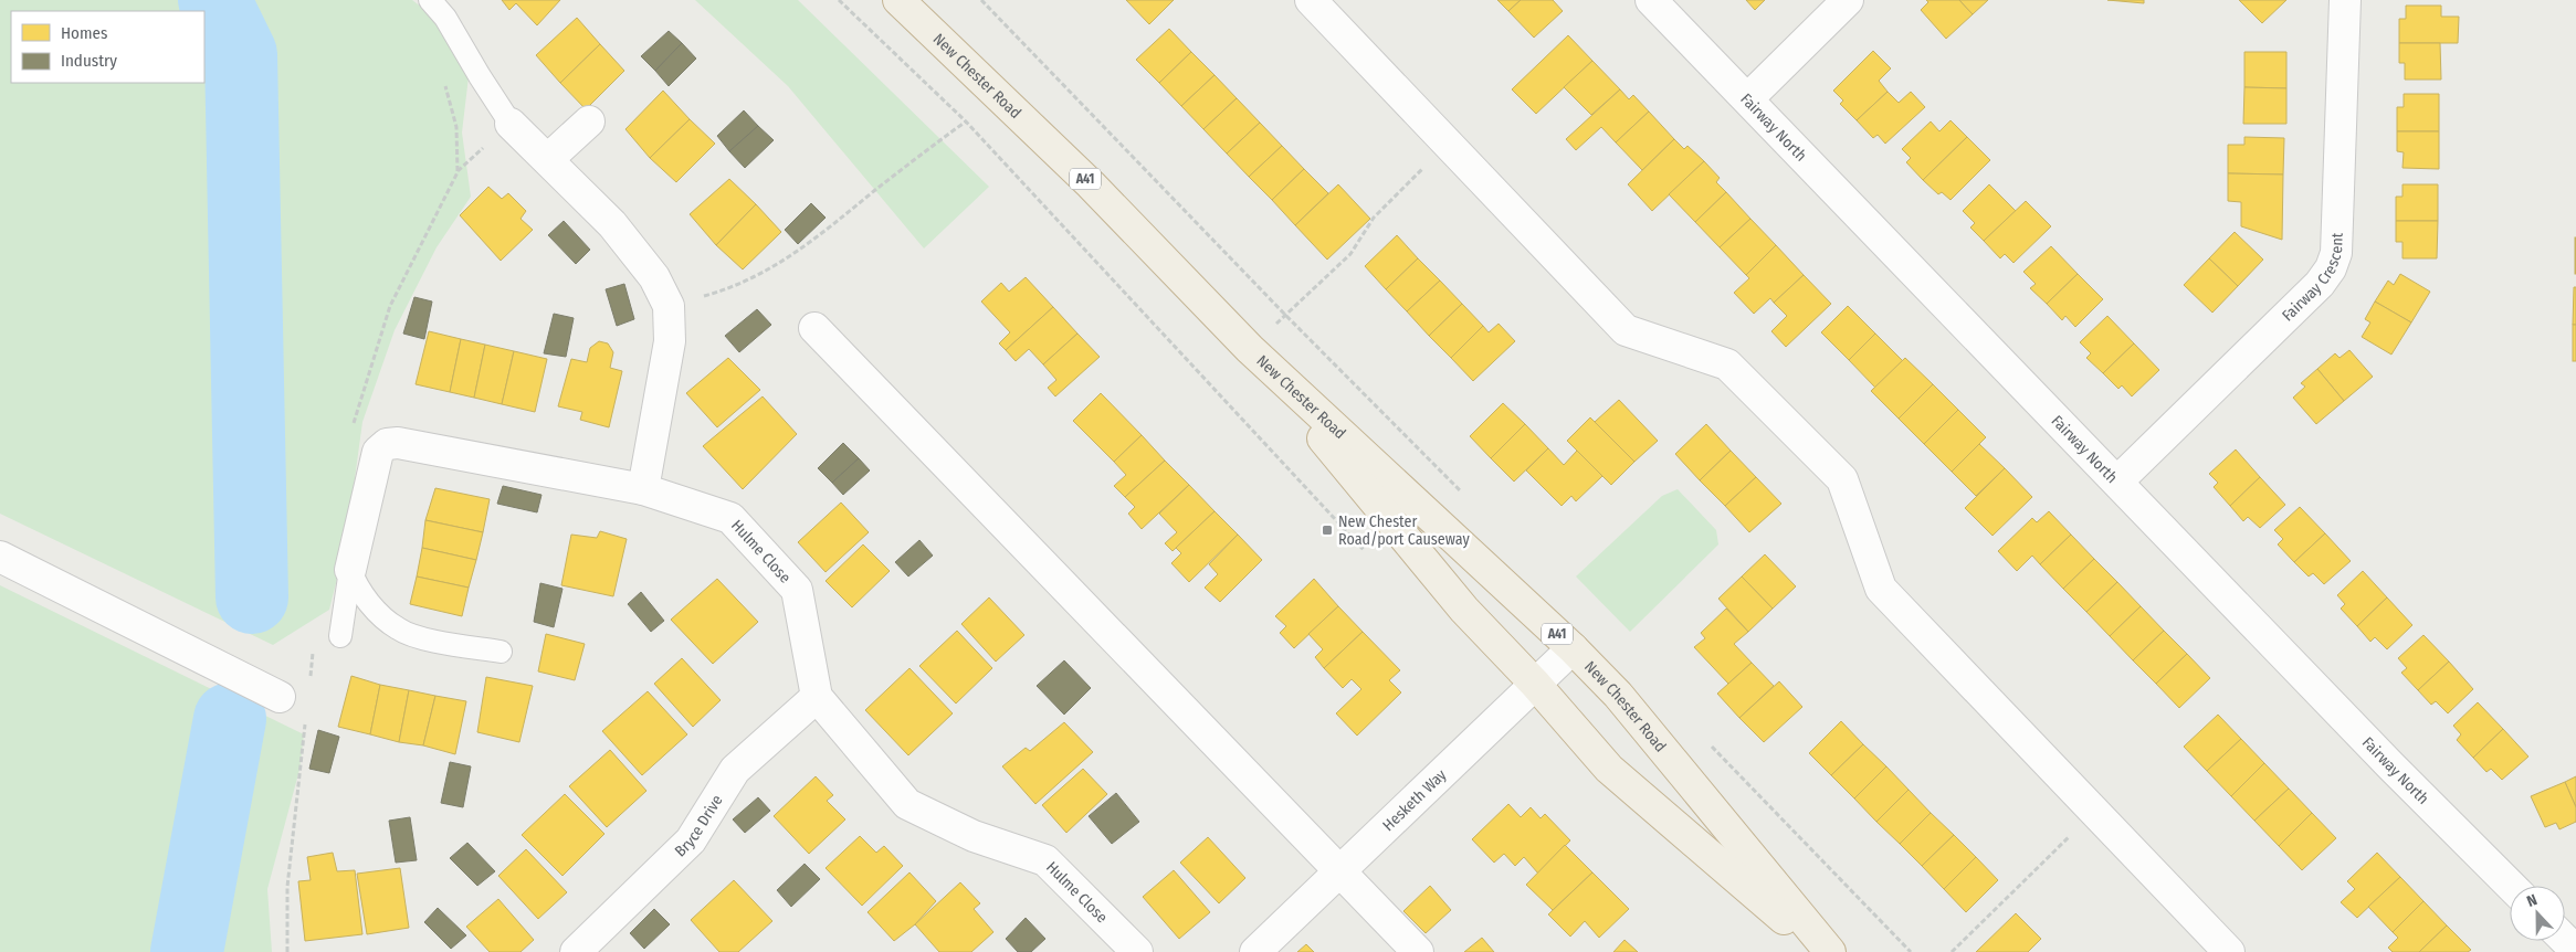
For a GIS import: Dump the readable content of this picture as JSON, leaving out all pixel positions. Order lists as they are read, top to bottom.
{
  "streets": {
    "highway": ["New Chester Road", "A41"],
    "street": [
      "Fairway North",
      "Fairway Crescent",
      "Hulme Close",
      "Hesketh Way",
      "Bryce Drive"
    ]
  },
  "crossings": [
    ["New Chester Road", "Hesketh Way"],
    ["Fairway North", "Fairway Crescent"],
    ["Hulme Close", "Bryce Drive"]
  ],
  "places": {
    "transit": ["New Chester Road/port Causeway"]
  },
  "legend": ["Homes", "Industry"],
  "north": "top"
}
